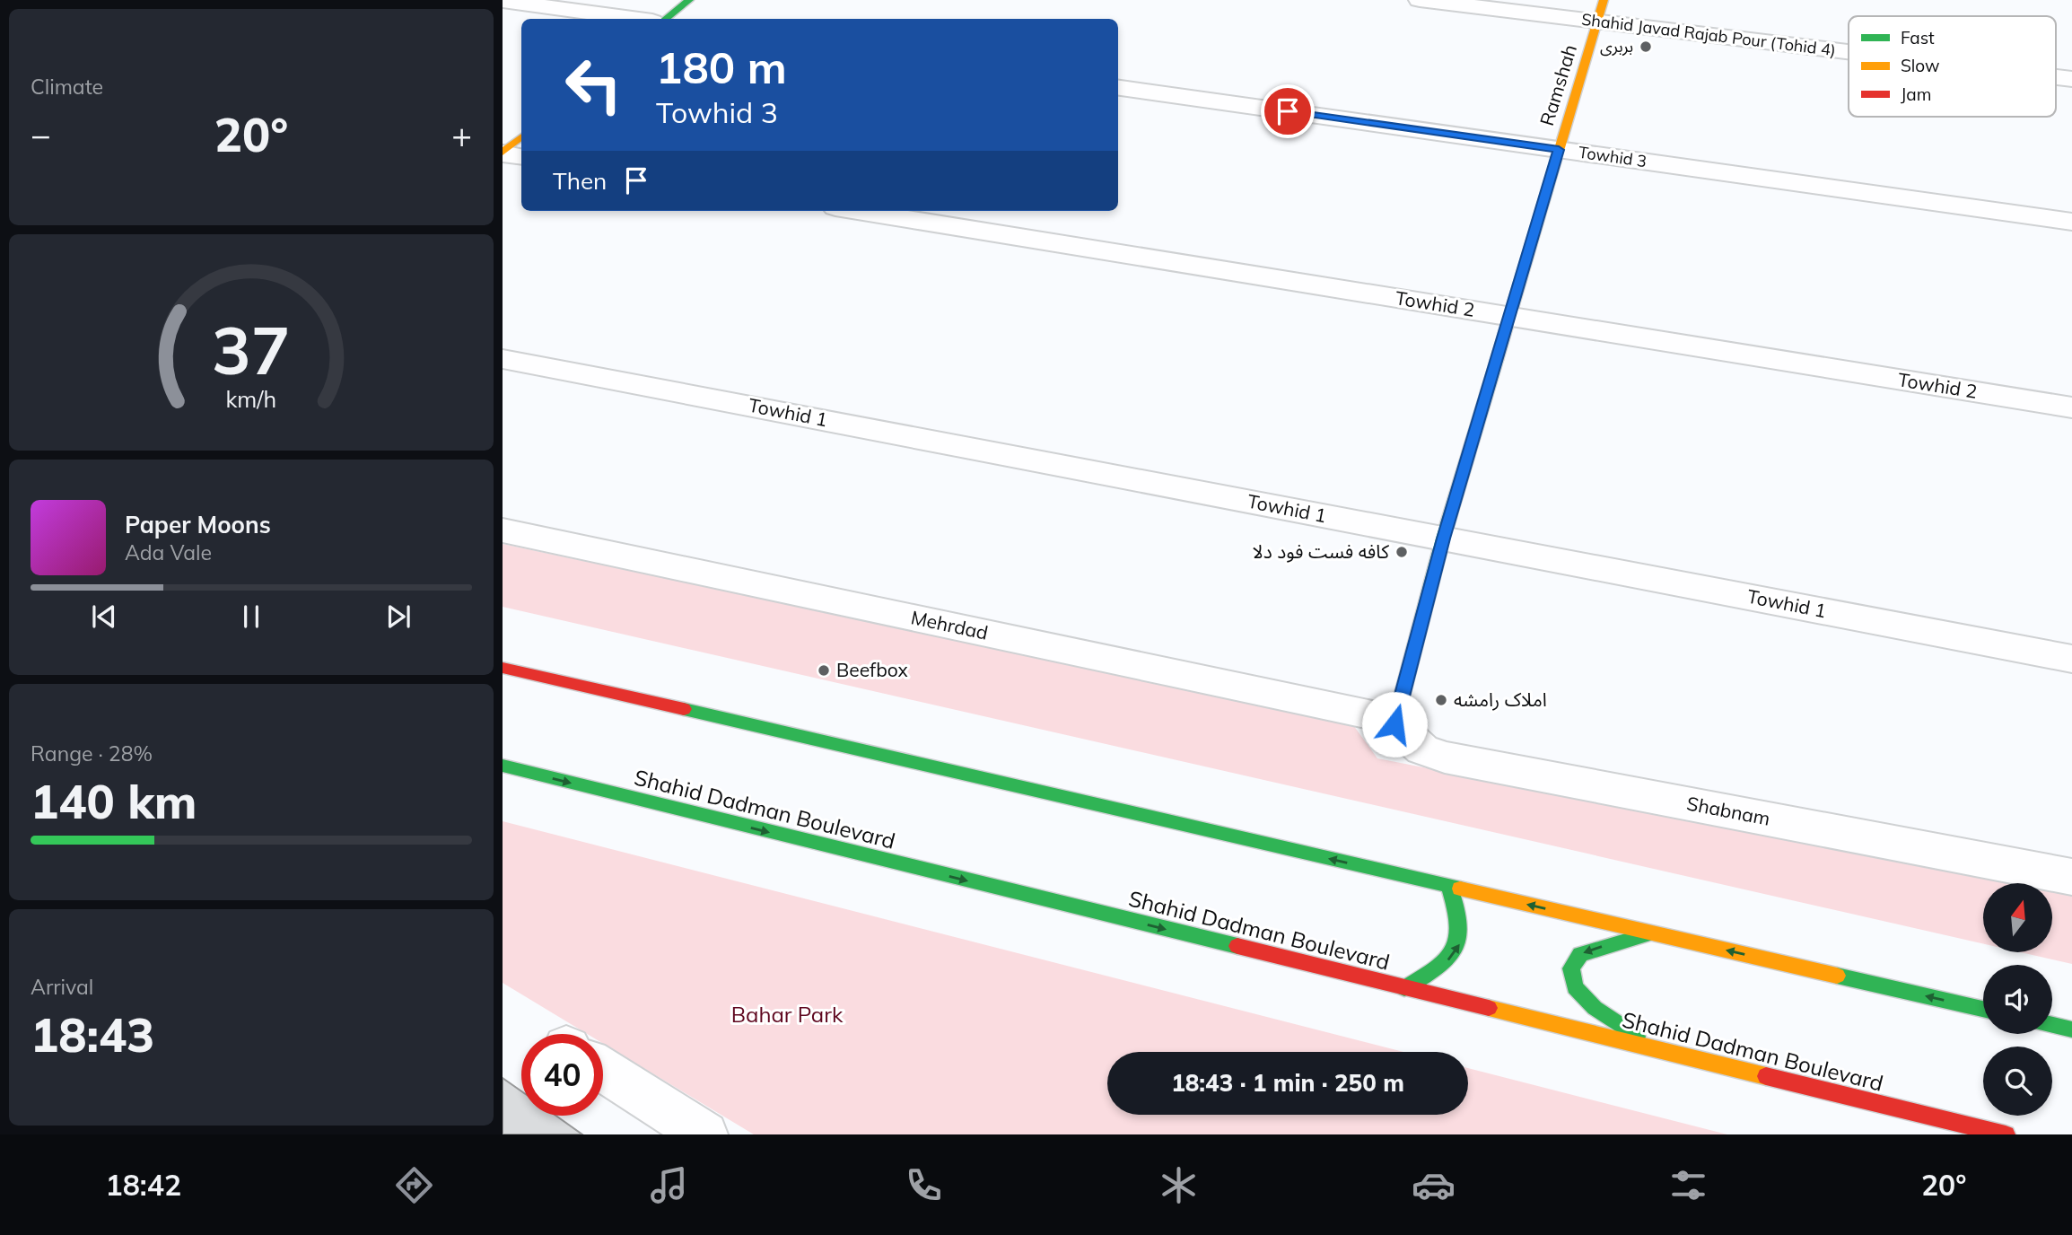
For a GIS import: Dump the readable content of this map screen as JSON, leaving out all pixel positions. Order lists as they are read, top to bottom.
{
  "streets": {
    "main road": ["Ramshah", "Shahid Dadman Boulevard"],
    "street": [
      "Shahid Javad Rajab Pour (Tohid 4)",
      "Towhid 3",
      "Towhid 2",
      "Towhid 1",
      "Mehrdad",
      "Shabnam"
    ]
  },
  "crossings": [
    ["Shahid Javad Rajab Pour (Tohid 4)", "Ramshah"],
    ["Ramshah", "Towhid 3"],
    ["Ramshah", "Towhid 2"],
    ["Ramshah", "Towhid 1"],
    ["Ramshah", "Mehrdad"],
    ["Ramshah", "Shabnam"],
    ["Mehrdad", "Shabnam"]
  ],
  "parks": ["Bahar Park"],
  "places": [
    "بربری",
    "کافه فست فود دلا",
    "Beefbox",
    "املاک رامشه"
  ],
  "legend": ["Fast", "Slow", "Jam"],
  "north": "top",
  "page": {
    "tile": [
      "Climate",
      ["Range · 28%", "140 km"],
      ["Arrival", "18:43"]
    ],
    "turn": ["180 m", "Towhid 3"],
    "heat": ["−", "20°", "+"],
    "then": "Then",
    "song": ["Paper Moons", "Ada Vale"],
    "limit": "40",
    "trip": "18:43 · 1 min · 250 m",
    "tabs": ["18:42", "20°"],
    "gauge": ["37", "km/h"]
  }
}
